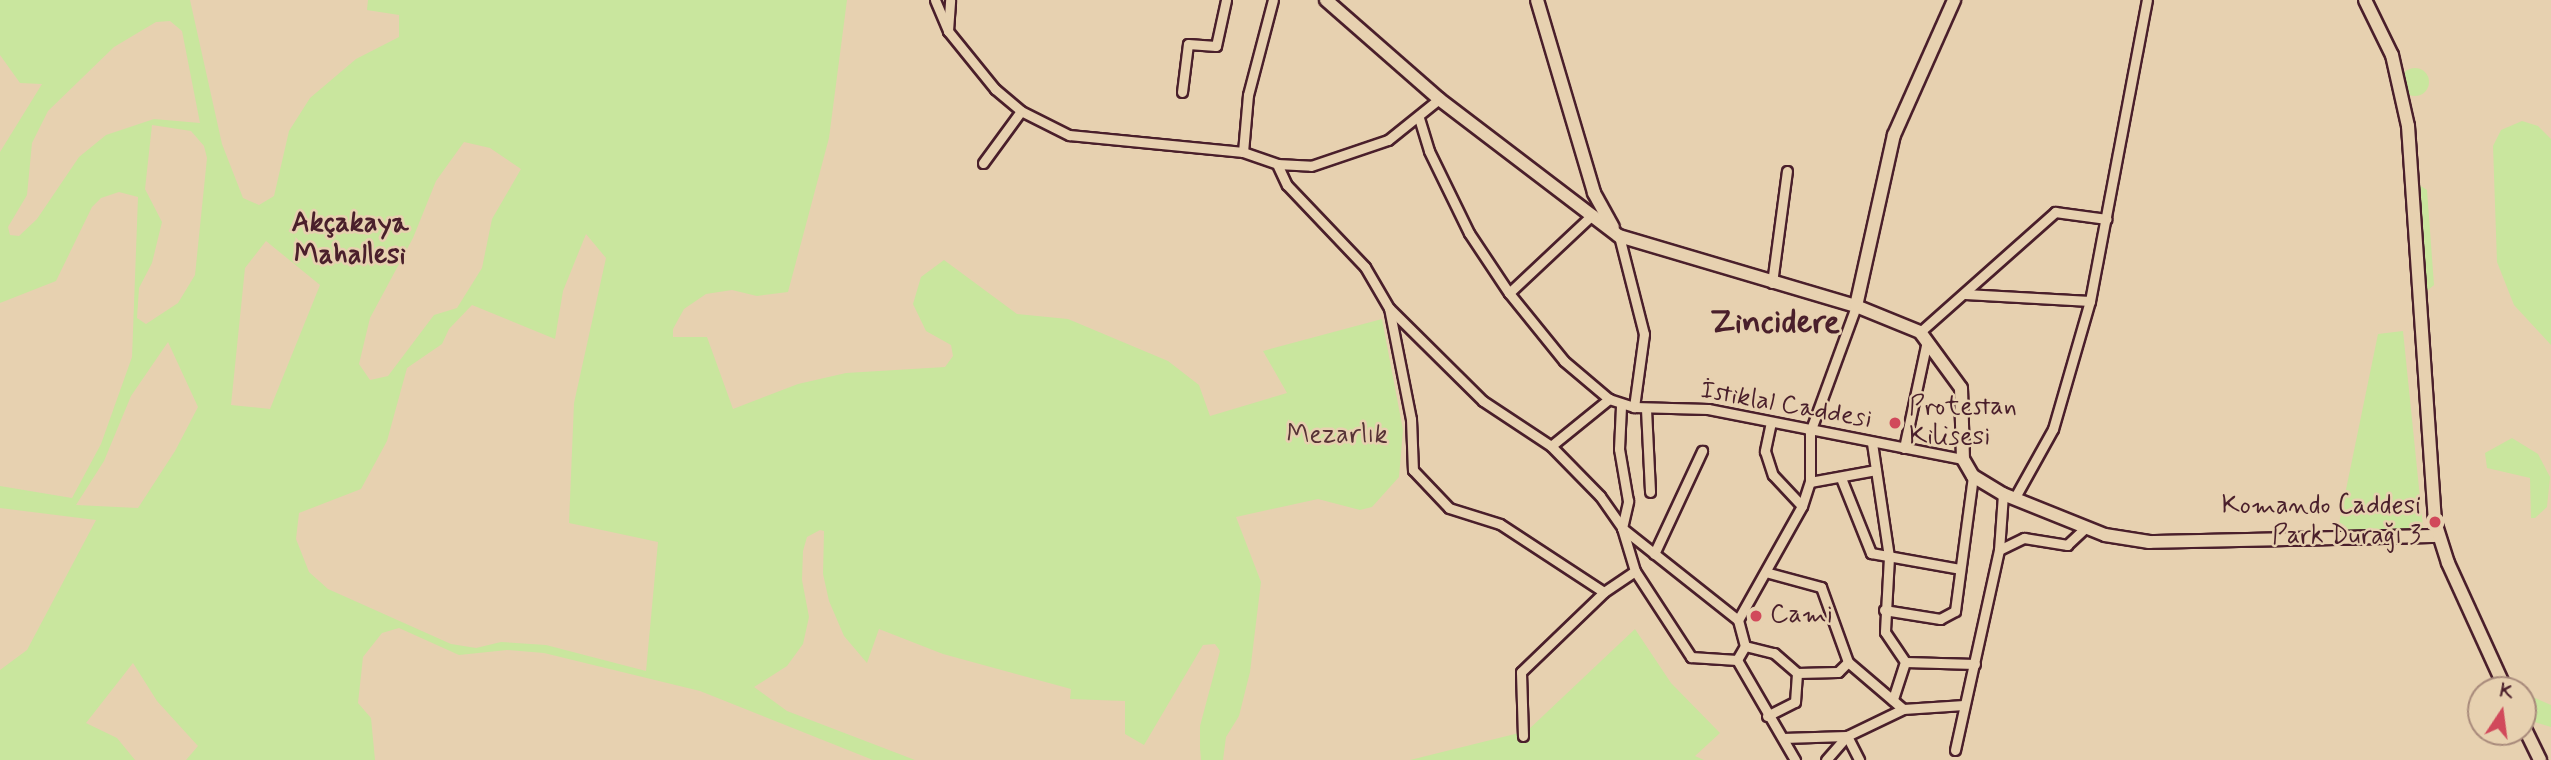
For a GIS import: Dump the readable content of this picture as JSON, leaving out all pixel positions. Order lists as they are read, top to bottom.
{
  "streets": {
    "street": ["İstiklal Caddesi"]
  },
  "districts": ["Akçakaya Mahallesi", "Zincidere"],
  "parks": ["Mezarlık"],
  "places": ["Protestan Kilisesi", "Komando Caddesi Park Durağı 3", "Cami"],
  "north": "top"
}
